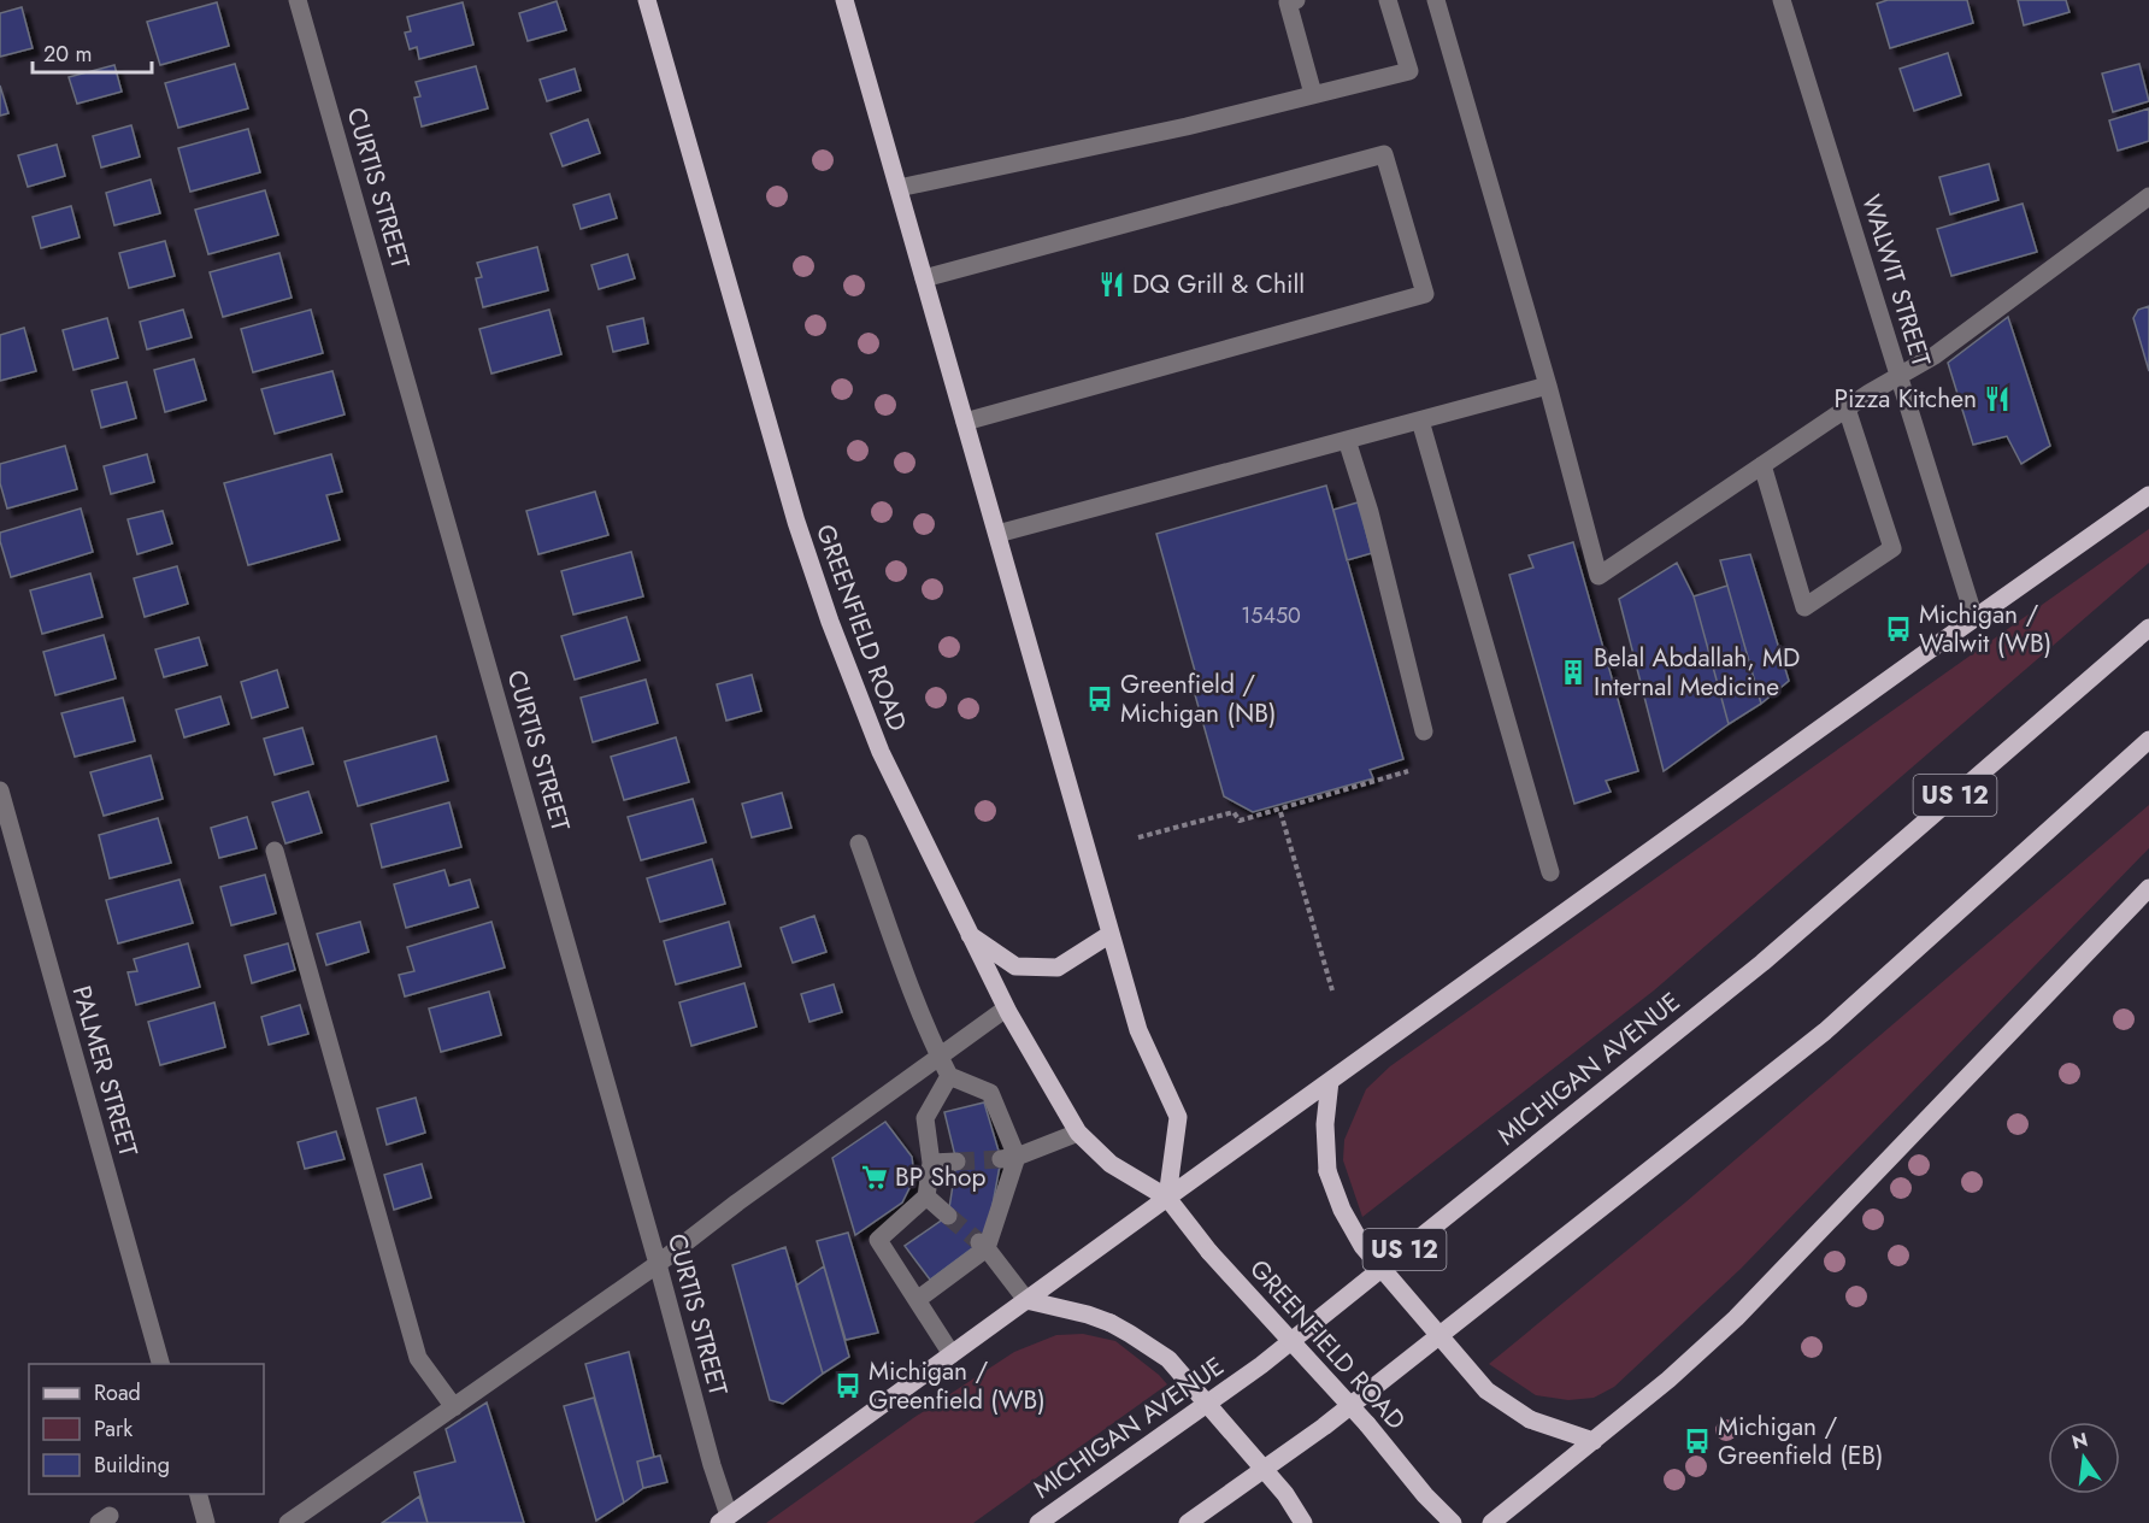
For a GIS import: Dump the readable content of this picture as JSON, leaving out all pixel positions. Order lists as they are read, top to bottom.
{
  "streets": {
    "main road": ["GREENFIELD ROAD", "US 12", "MICHIGAN AVENUE"],
    "street": ["CURTIS STREET", "WALWIT STREET", "PALMER STREET"]
  },
  "places": {
    "restaurant": ["DQ Grill & Chill", "Pizza Kitchen"],
    "bus stop": [
      "Michigan / Walwit (WB)",
      "Greenfield / Michigan (NB)",
      "Michigan / Greenfield (WB)",
      "Michigan / Greenfield (EB)"
    ],
    "building": ["Belal Abdallah, MD Internal Medicine"],
    "supermarket": ["BP Shop"]
  },
  "house_numbers": ["15450"],
  "legend": ["Road", "Park", "Building"],
  "scale_bar": "20 m",
  "north": "top"
}
